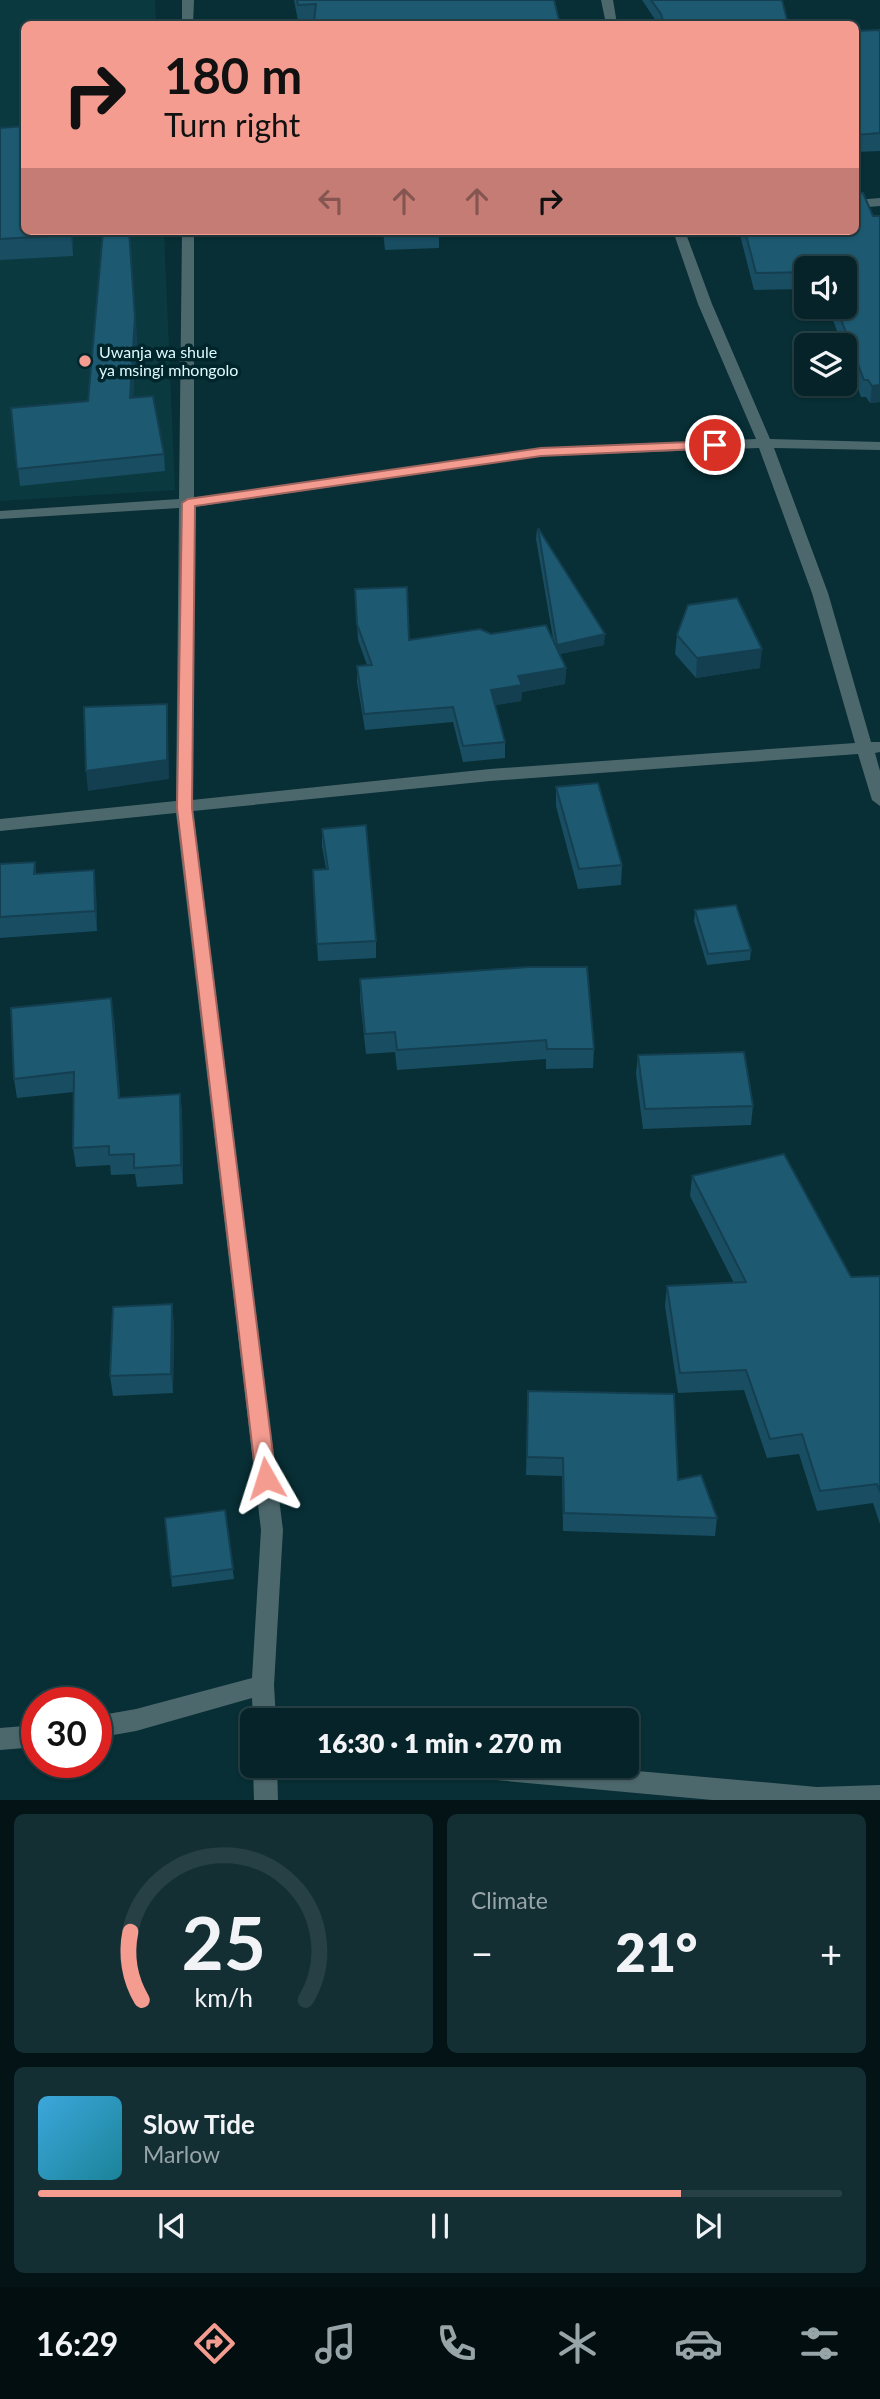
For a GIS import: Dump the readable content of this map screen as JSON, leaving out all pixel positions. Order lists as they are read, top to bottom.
{
  "places": ["Uwanja wa shule ya msingi mhongolo"],
  "page": {
    "turn": ["180 m", "Turn right"],
    "limit": "30",
    "trip": "16:30 · 1 min · 270 m",
    "tile": "Climate",
    "heat": ["−", "21°", "+"],
    "song": ["Slow Tide", "Marlow"],
    "tabs": "16:29",
    "gauge": ["25", "km/h"]
  }
}
